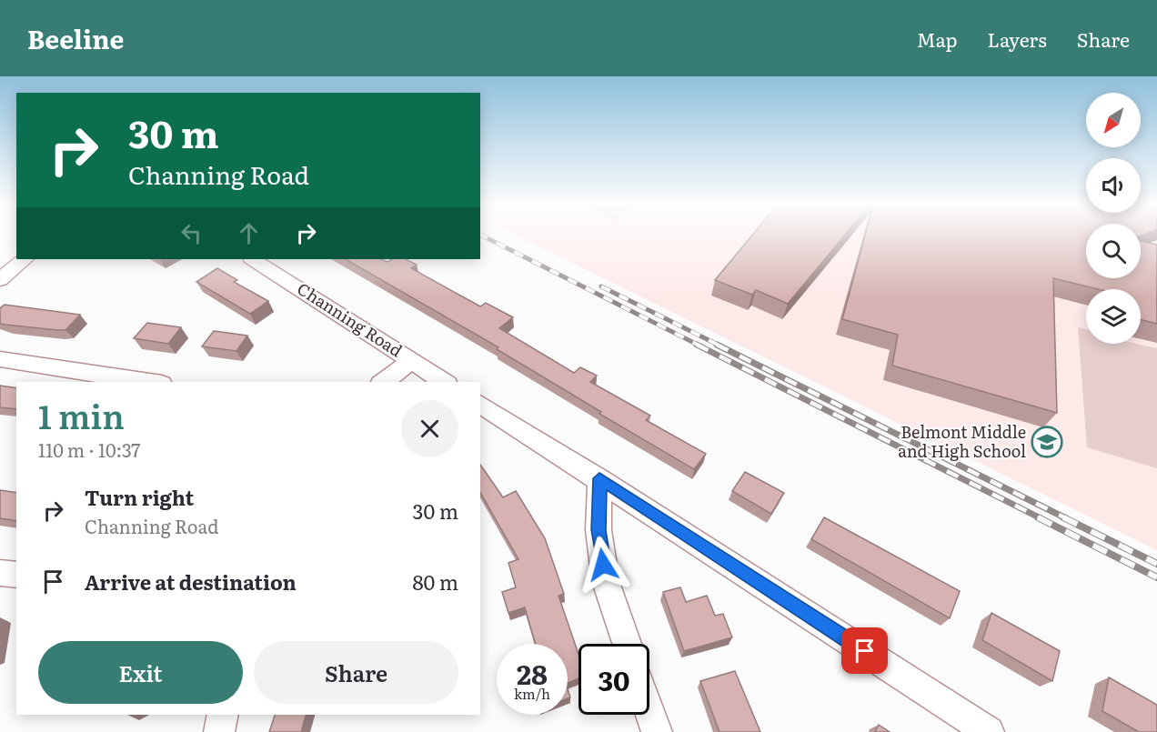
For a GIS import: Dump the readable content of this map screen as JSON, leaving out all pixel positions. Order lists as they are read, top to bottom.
{
  "streets": {
    "street": ["Channing Road"]
  },
  "places": {
    "school or university": ["Belmont Middle and High School"]
  },
  "north": "bottom left",
  "page": {
    "header": "Beeline",
    "nav": ["Map", "Layers", "Share"],
    "turn": ["30 m", "Channing Road"],
    "heading": ["1 min", "110 m · 10:37"],
    "list": [
      {
        "name": "Turn right",
        "note": "Channing Road",
        "value": "30 m"
      },
      {
        "name": "Arrive at destination",
        "value": "80 m"
      }
    ],
    "buttons": ["Exit", "Share"],
    "speed": "28 km/h",
    "limit": "30"
  }
}
